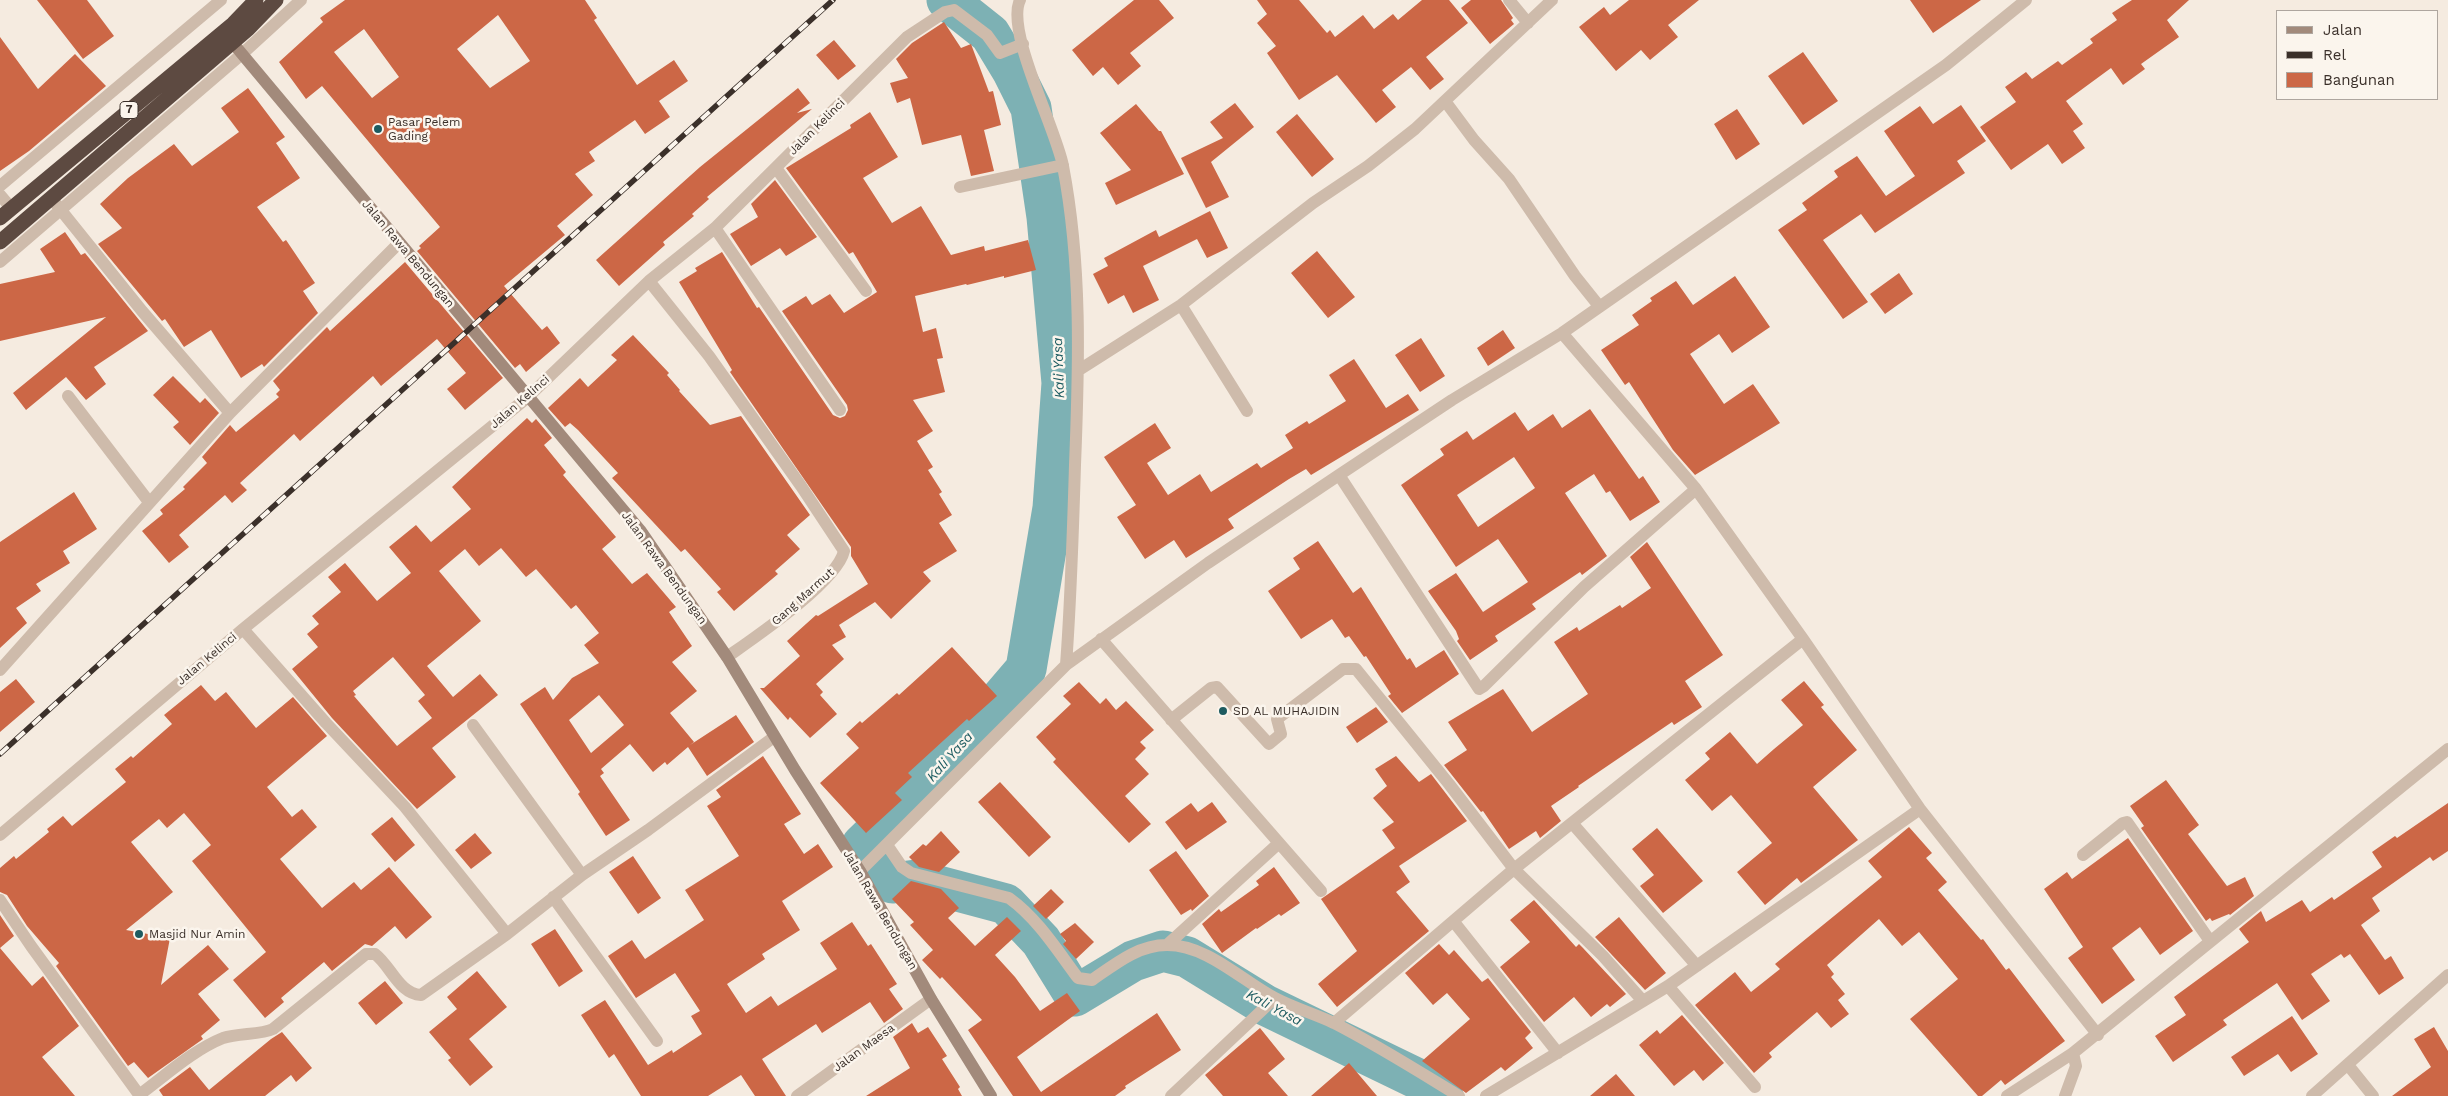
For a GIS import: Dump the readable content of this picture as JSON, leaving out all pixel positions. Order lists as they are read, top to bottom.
{
  "streets": {
    "highway": ["7"],
    "street": [
      "Jalan Kelinci",
      "Jalan Rawa Bendungan",
      "Gang Marmut",
      "Jalan Maesa"
    ]
  },
  "crossings": [
    ["7", "Jalan Rawa Bendungan"],
    ["Jalan Kelinci", "Jalan Rawa Bendungan"],
    ["Jalan Kelinci", "Gang Marmut"],
    ["Jalan Rawa Bendungan", "Gang Marmut"],
    ["Jalan Rawa Bendungan", "Jalan Maesa"]
  ],
  "water": ["Kali Yasa"],
  "places": ["Pasar Pelem Gading", "SD AL MUHAJIDIN", "Masjid Nur Amin"],
  "legend": ["Jalan", "Rel", "Bangunan"]
}
